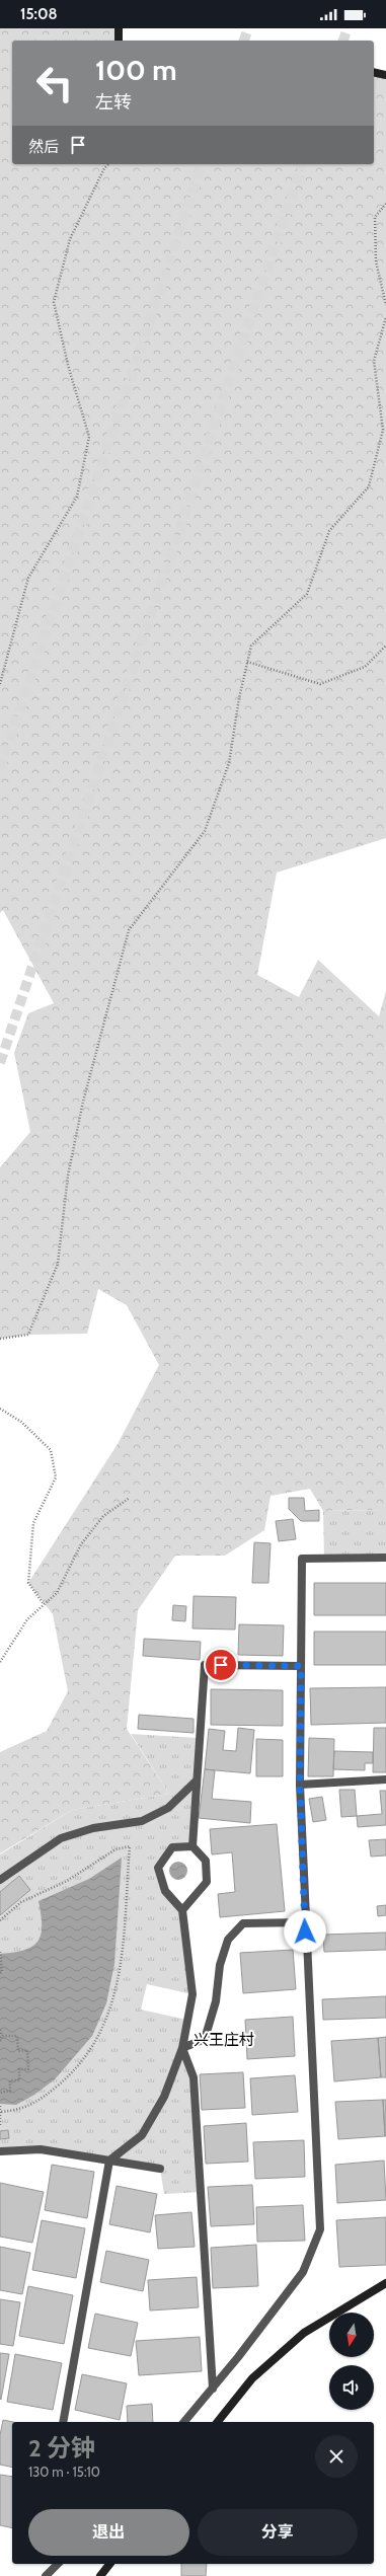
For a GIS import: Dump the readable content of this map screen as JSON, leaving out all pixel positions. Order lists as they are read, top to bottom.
{
  "districts": ["兴王庄村"],
  "north": "bottom",
  "page": {
    "status": "15:08",
    "turn": ["100 m", "左转"],
    "then": "然后",
    "heading": ["2 分钟", "130 m · 15:10"],
    "buttons": ["退出", "分享"]
  }
}
